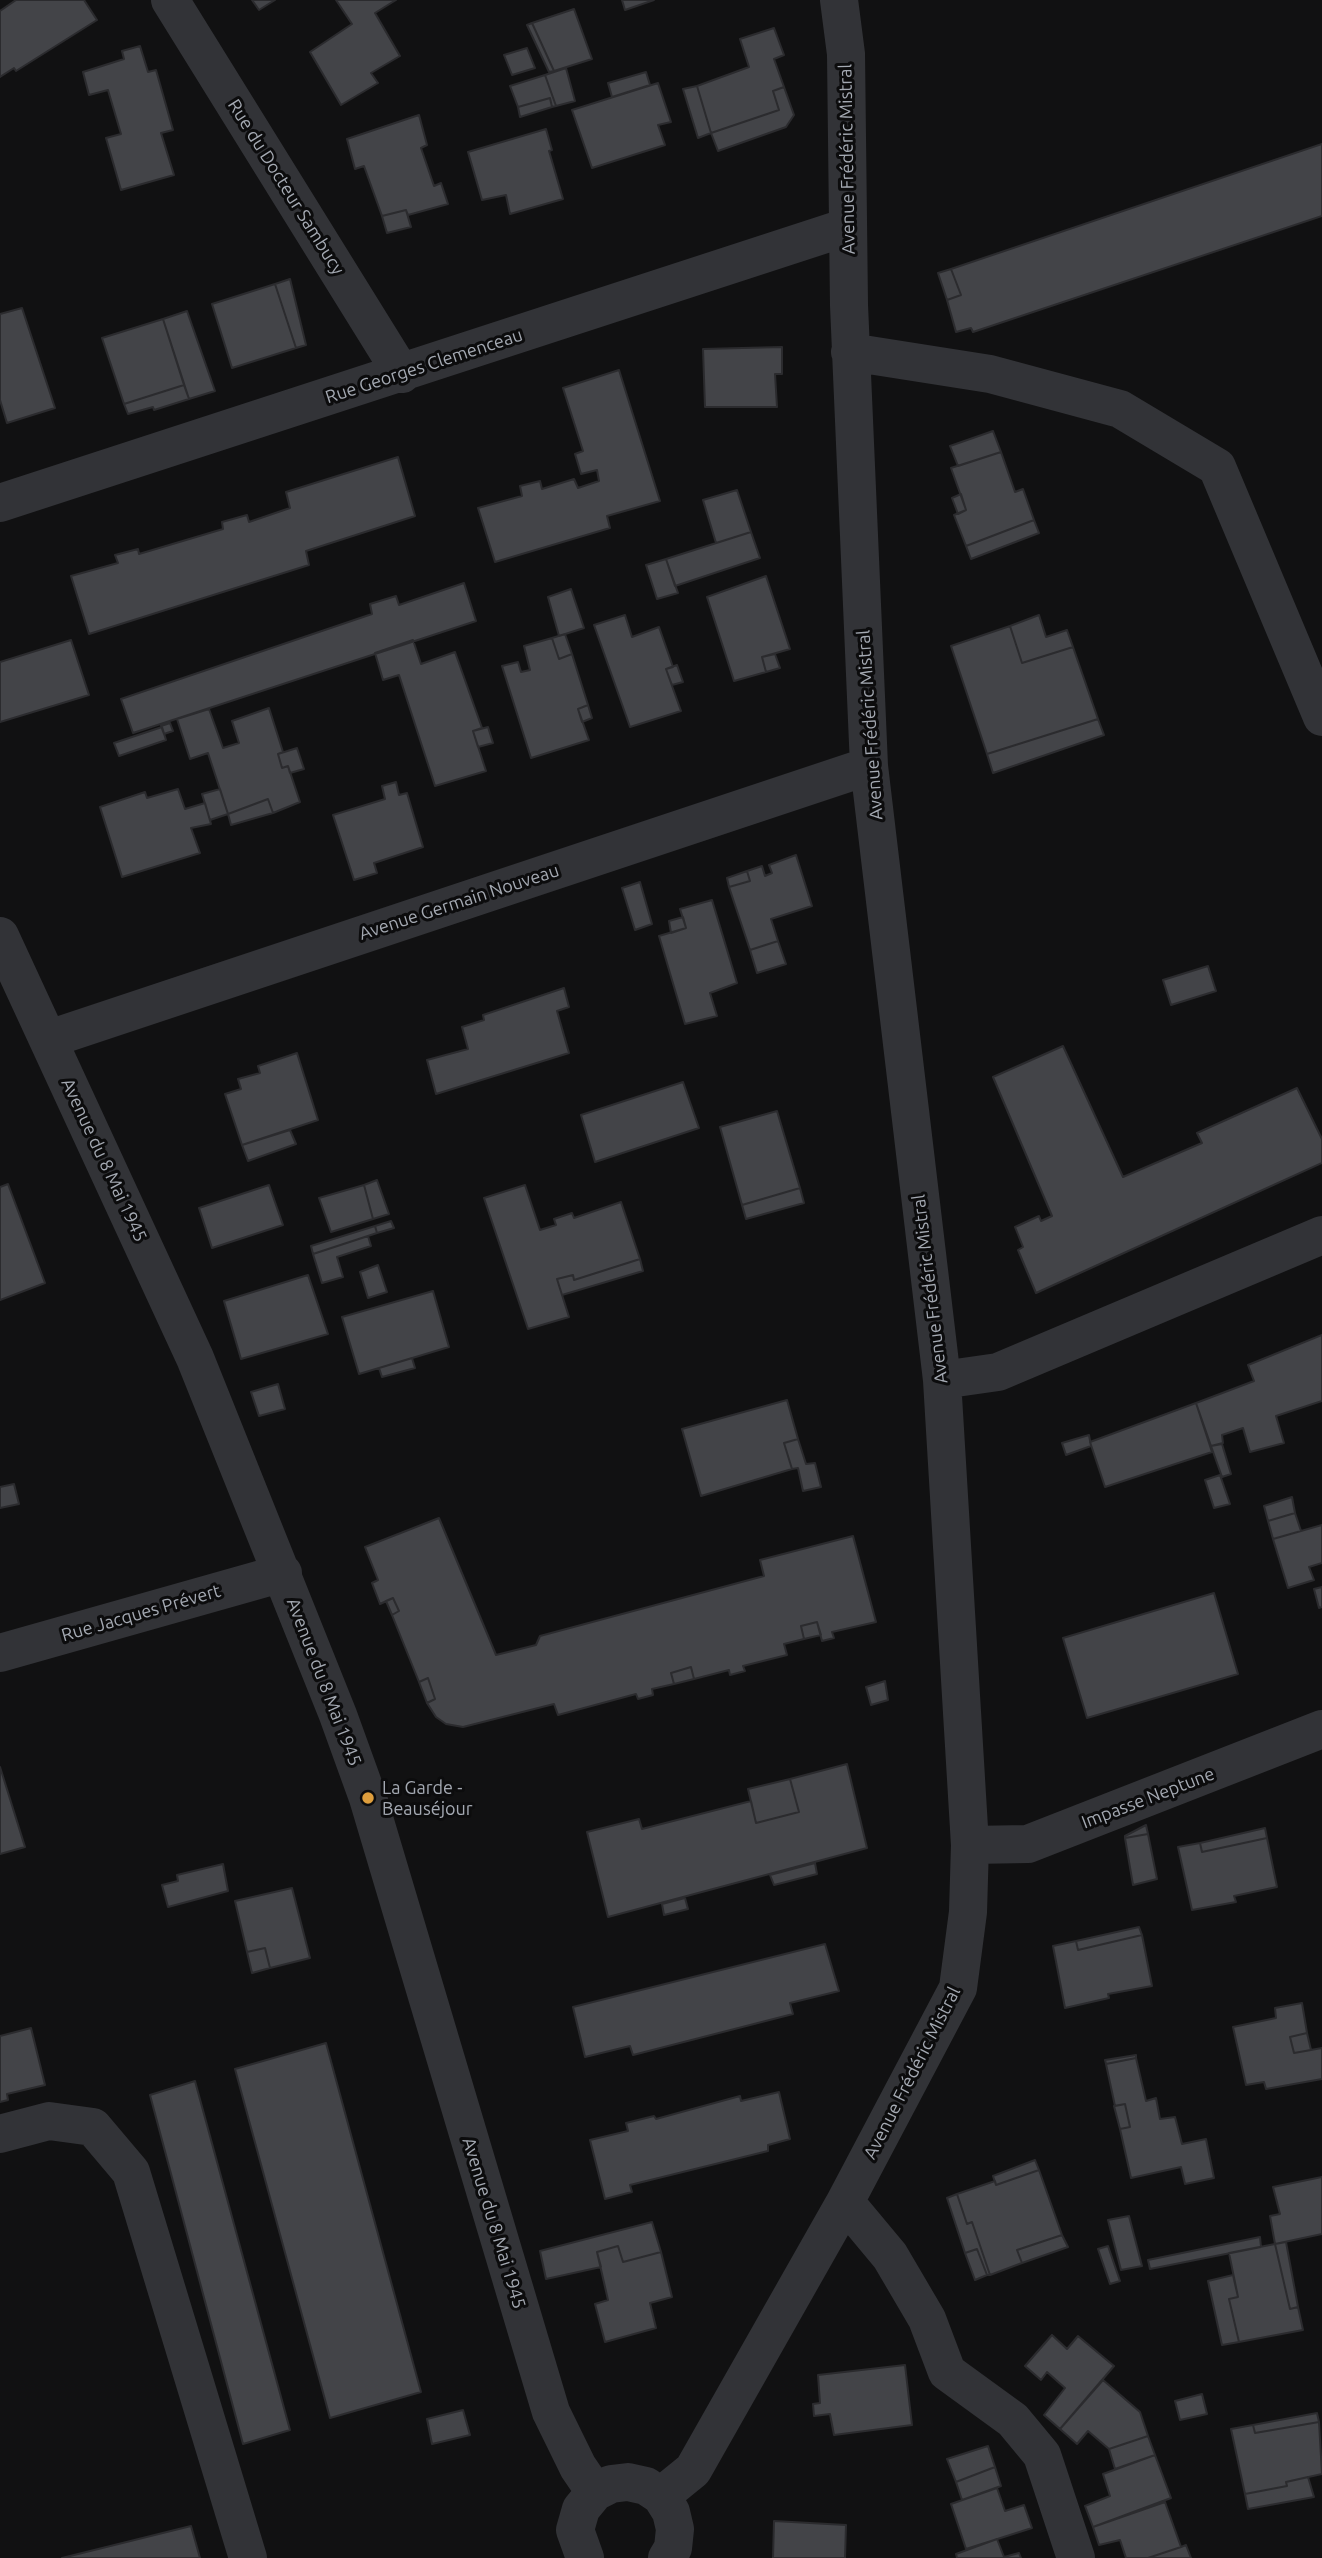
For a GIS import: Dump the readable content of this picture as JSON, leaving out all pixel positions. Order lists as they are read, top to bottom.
{
  "streets": {
    "street": [
      "Avenue Frédéric Mistral",
      "Rue du Docteur Sambucy",
      "Rue Georges Clemenceau",
      "Avenue Germain Nouveau",
      "Avenue du 8 Mai 1945",
      "Rue Jacques Prévert",
      "Impasse Neptune"
    ]
  },
  "crossings": [
    ["Avenue Frédéric Mistral", "Rue Georges Clemenceau"],
    ["Avenue Frédéric Mistral", "Avenue Germain Nouveau"],
    ["Avenue Frédéric Mistral", "Impasse Neptune"],
    ["Rue du Docteur Sambucy", "Rue Georges Clemenceau"],
    ["Avenue Germain Nouveau", "Avenue du 8 Mai 1945"],
    ["Avenue du 8 Mai 1945", "Rue Jacques Prévert"]
  ],
  "places": ["La Garde - Beauséjour"]
}
